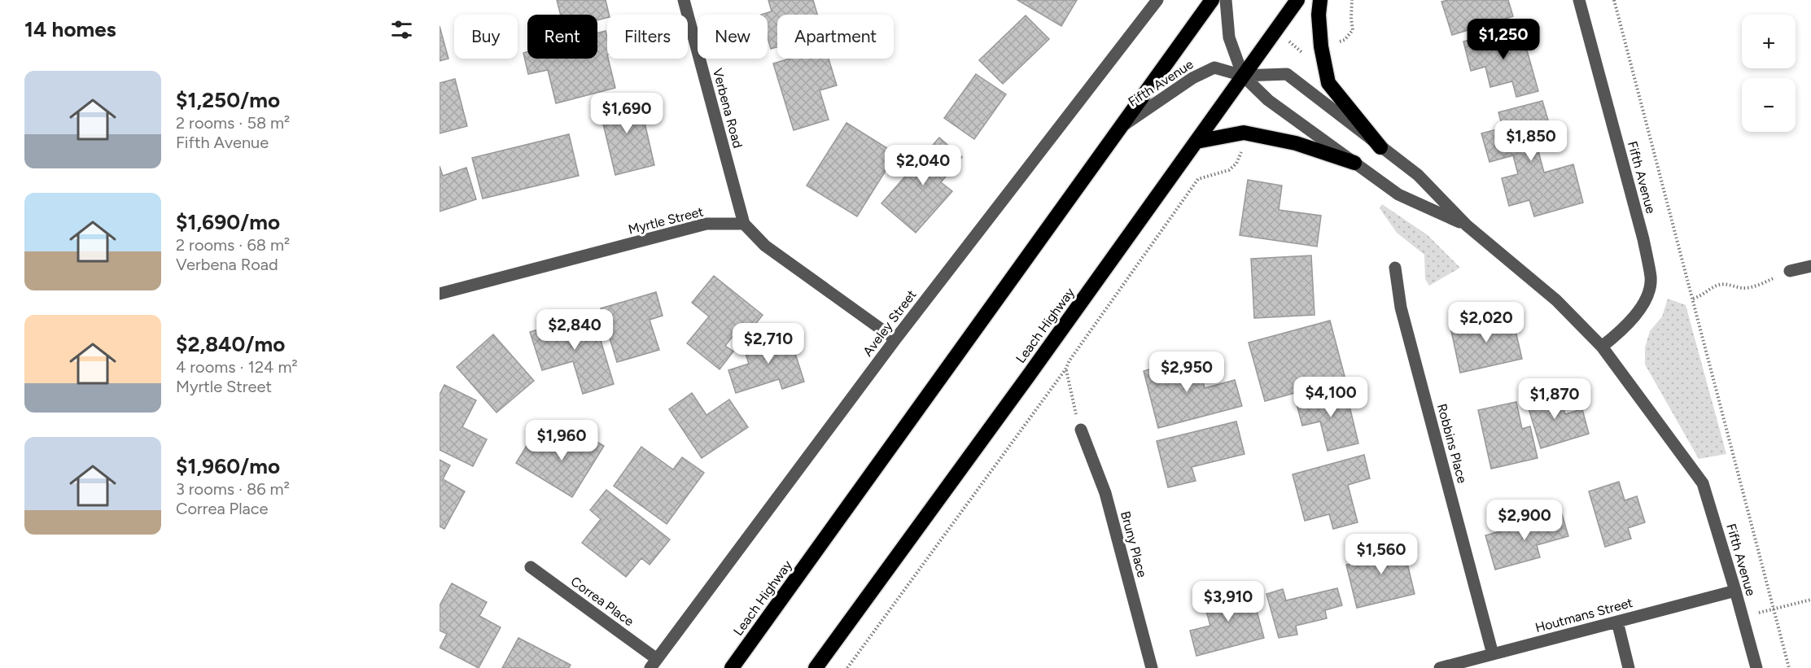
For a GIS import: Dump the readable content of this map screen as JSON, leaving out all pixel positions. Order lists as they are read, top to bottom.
{
  "streets": {
    "highway": ["Leach Highway"],
    "street": [
      "Fifth Avenue",
      "Verbena Road",
      "Myrtle Street",
      "Aveley Street",
      "Robbins Place",
      "Bruny Place",
      "Correa Place",
      "Houtmans Street"
    ]
  },
  "crossings": [
    ["Fifth Avenue", "Leach Highway"],
    ["Fifth Avenue", "Houtmans Street"],
    ["Verbena Road", "Myrtle Street"],
    ["Aveley Street", "Correa Place"],
    ["Robbins Place", "Houtmans Street"]
  ],
  "page": {
    "heading": "14 homes",
    "map_buttons": ["+", "−"],
    "chip": [
      "Buy",
      "Rent",
      "Filters",
      "New",
      "Apartment"
    ],
    "price": [
      "$1,250",
      "$1,690",
      "$1,850",
      "$2,040",
      "$2,020",
      "$2,840",
      "$2,710",
      "$2,950",
      "$4,100",
      "$1,870",
      "$1,960",
      "$2,900",
      "$1,560",
      "$3,910"
    ],
    "list": [
      {
        "name": "$1,250/mo",
        "note": "2 rooms · 58 m² · Fifth Avenue"
      },
      {
        "name": "$1,690/mo",
        "note": "2 rooms · 68 m² · Verbena Road"
      },
      {
        "name": "$2,840/mo",
        "note": "4 rooms · 124 m² · Myrtle Street"
      },
      {
        "name": "$1,960/mo",
        "note": "3 rooms · 86 m² · Correa Place"
      }
    ]
  }
}
